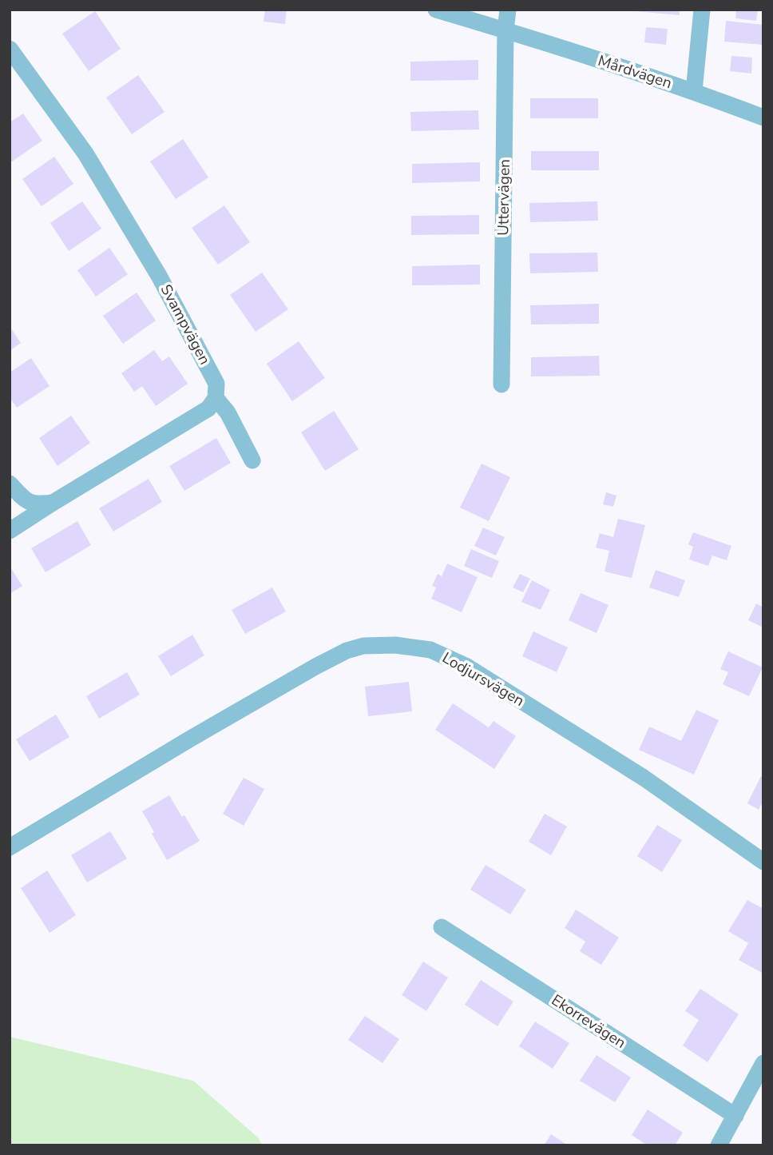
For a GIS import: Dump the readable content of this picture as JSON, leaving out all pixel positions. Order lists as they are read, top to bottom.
{
  "streets": {
    "street": [
      "Mårdvägen",
      "Uttervägen",
      "Svampvägen",
      "Lodjursvägen",
      "Ekorrevägen"
    ]
  },
  "crossings": [
    ["Mårdvägen", "Uttervägen"]
  ]
}
